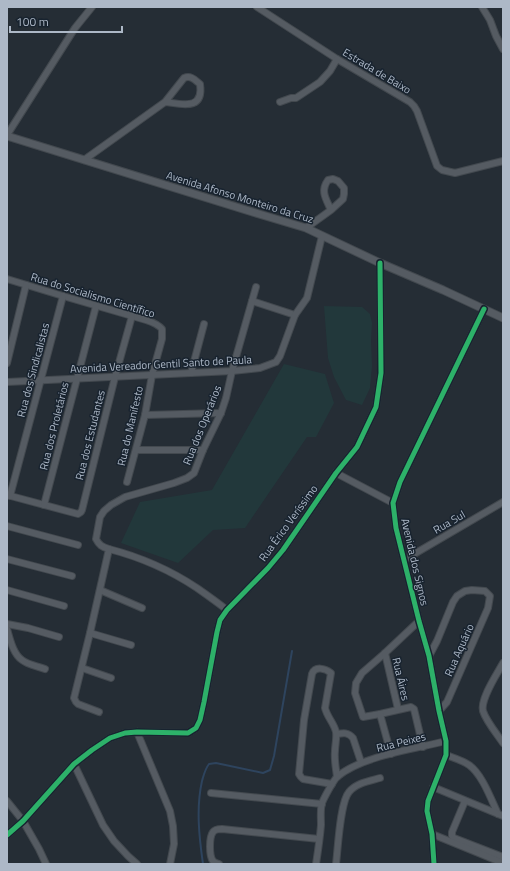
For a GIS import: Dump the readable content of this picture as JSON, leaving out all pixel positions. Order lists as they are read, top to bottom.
{
  "streets": {
    "street": [
      "Estrada de Baixo",
      "Avenida Afonso Monteiro da Cruz",
      "Rua do Socialismo Científico",
      "Avenida Vereador Gentil Santo de Paula",
      "Rua dos Sindicalistas",
      "Rua dos Operários",
      "Rua dos Proletários",
      "Rua do Manifesto",
      "Rua dos Estudantes",
      "Rua Sul",
      "Rua Érico Veríssimo",
      "Avenida dos Signos",
      "Rua Aquário",
      "Rua Áires",
      "Rua Peixes"
    ]
  },
  "crossings": [
    ["Avenida Afonso Monteiro da Cruz", "Avenida Vereador Gentil Santo de Paula"],
    ["Avenida Afonso Monteiro da Cruz", "Rua Érico Veríssimo"],
    ["Avenida Afonso Monteiro da Cruz", "Avenida dos Signos"],
    ["Rua do Socialismo Científico", "Rua dos Sindicalistas"],
    ["Rua do Socialismo Científico", "Rua dos Proletários"],
    ["Rua do Socialismo Científico", "Rua do Manifesto"],
    ["Rua do Socialismo Científico", "Rua dos Estudantes"],
    ["Avenida Vereador Gentil Santo de Paula", "Rua dos Sindicalistas"],
    ["Avenida Vereador Gentil Santo de Paula", "Rua dos Operários"],
    ["Avenida Vereador Gentil Santo de Paula", "Rua dos Proletários"],
    ["Avenida Vereador Gentil Santo de Paula", "Rua do Manifesto"],
    ["Avenida Vereador Gentil Santo de Paula", "Rua dos Estudantes"],
    ["Rua dos Proletários", "Rua dos Estudantes"],
    ["Rua Sul", "Avenida dos Signos"],
    ["Avenida dos Signos", "Rua Aquário"],
    ["Avenida dos Signos", "Rua Peixes"]
  ],
  "scale_bar": "100 m"
}
